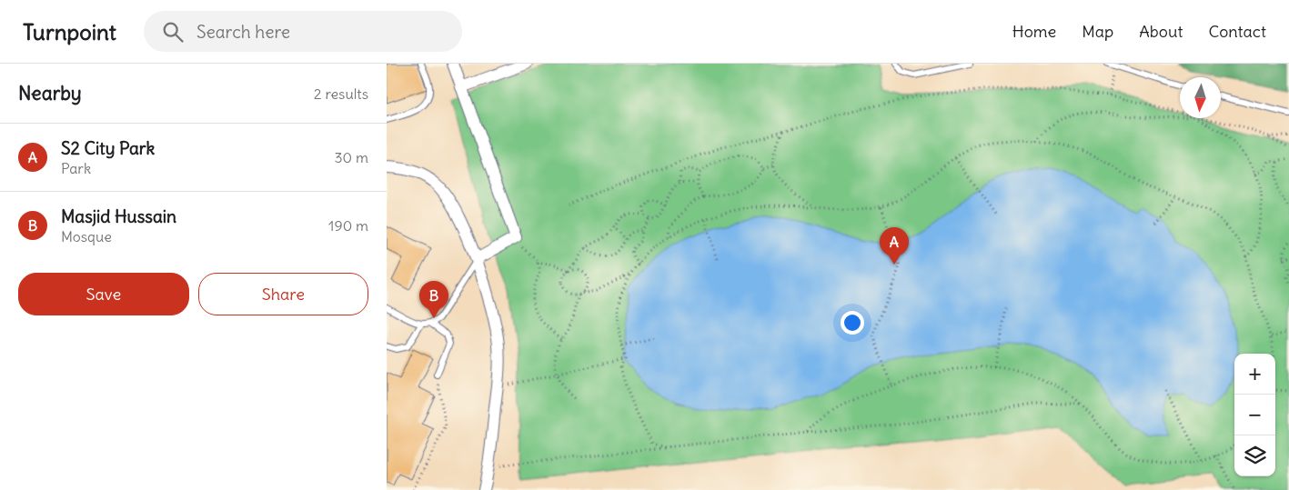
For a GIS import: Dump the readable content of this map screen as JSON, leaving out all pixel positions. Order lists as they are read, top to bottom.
{
  "north": "bottom",
  "page": {
    "header": "Turnpoint",
    "search": "Search here",
    "nav": [
      "Home",
      "Map",
      "About",
      "Contact"
    ],
    "heading": ["Nearby", "2 results"],
    "list": [
      {
        "mark": "A",
        "name": "S2 City Park",
        "note": "Park",
        "value": "30 m"
      },
      {
        "mark": "B",
        "name": "Masjid Hussain",
        "note": "Mosque",
        "value": "190 m"
      }
    ],
    "pins": ["A", "B"],
    "buttons": ["Save", "Share"],
    "map_buttons": ["+", "−"]
  }
}
